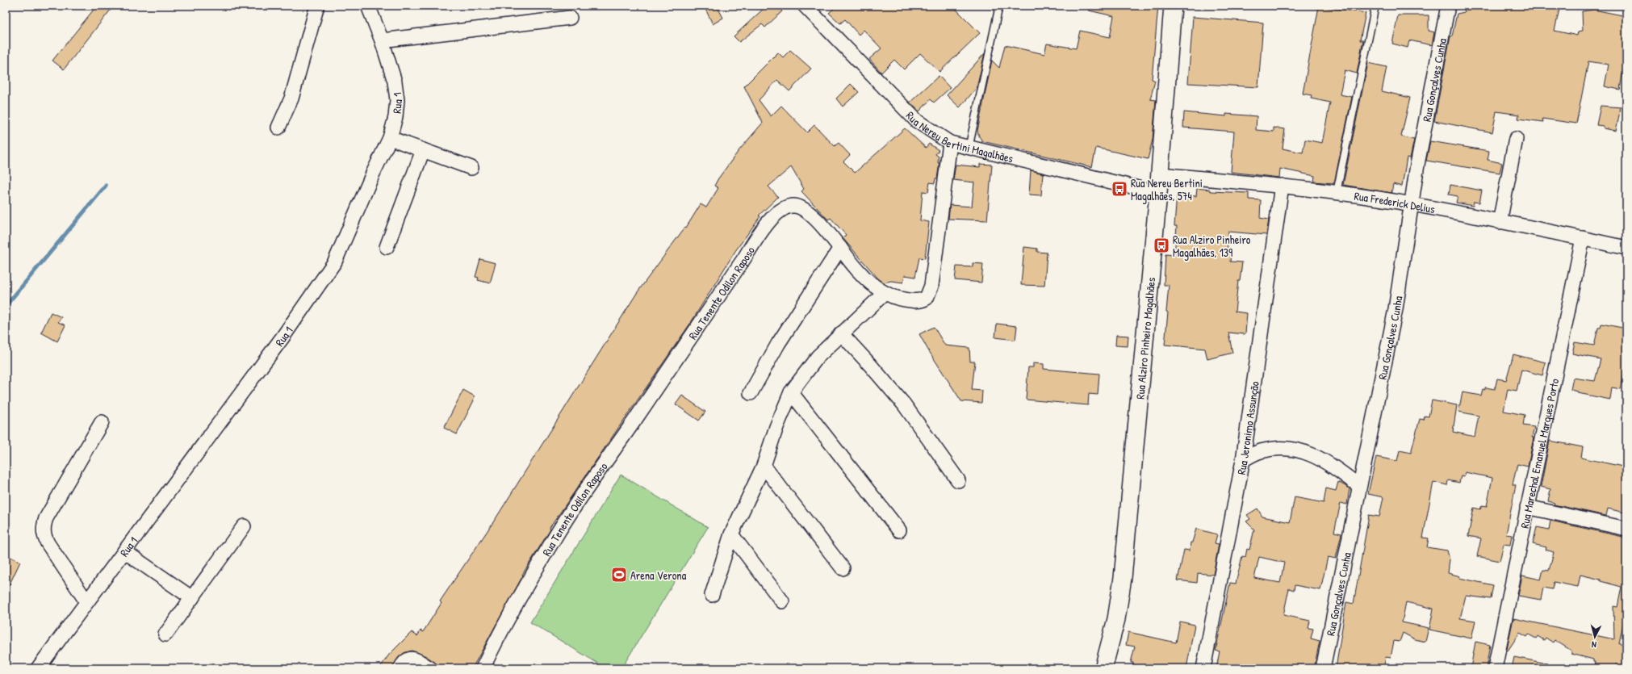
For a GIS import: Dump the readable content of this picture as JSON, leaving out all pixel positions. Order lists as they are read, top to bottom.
{
  "streets": {
    "street": [
      "Rua Gonçalves Cunha",
      "Rua 1",
      "Rua Nereu Bertini Magalhães",
      "Rua Frederick Delius",
      "Rua Tenente Odilon Raposo",
      "Rua Alziro Pinheiro Magalhães",
      "Rua Jeronimo Assunção",
      "Rua Marechal Emanuel Marques Porto"
    ]
  },
  "crossings": [
    ["Rua Gonçalves Cunha", "Rua Frederick Delius"],
    ["Rua Nereu Bertini Magalhães", "Rua Tenente Odilon Raposo"],
    ["Rua Nereu Bertini Magalhães", "Rua Alziro Pinheiro Magalhães"],
    ["Rua Frederick Delius", "Rua Alziro Pinheiro Magalhães"],
    ["Rua Frederick Delius", "Rua Jeronimo Assunção"],
    ["Rua Frederick Delius", "Rua Marechal Emanuel Marques Porto"]
  ],
  "places": {
    "bus stop": ["Rua Nereu Bertini Magalhães, 574", "Rua Alziro Pinheiro Magalhães, 139"],
    "sports": ["Arena Verona"]
  },
  "north": "bottom"
}
